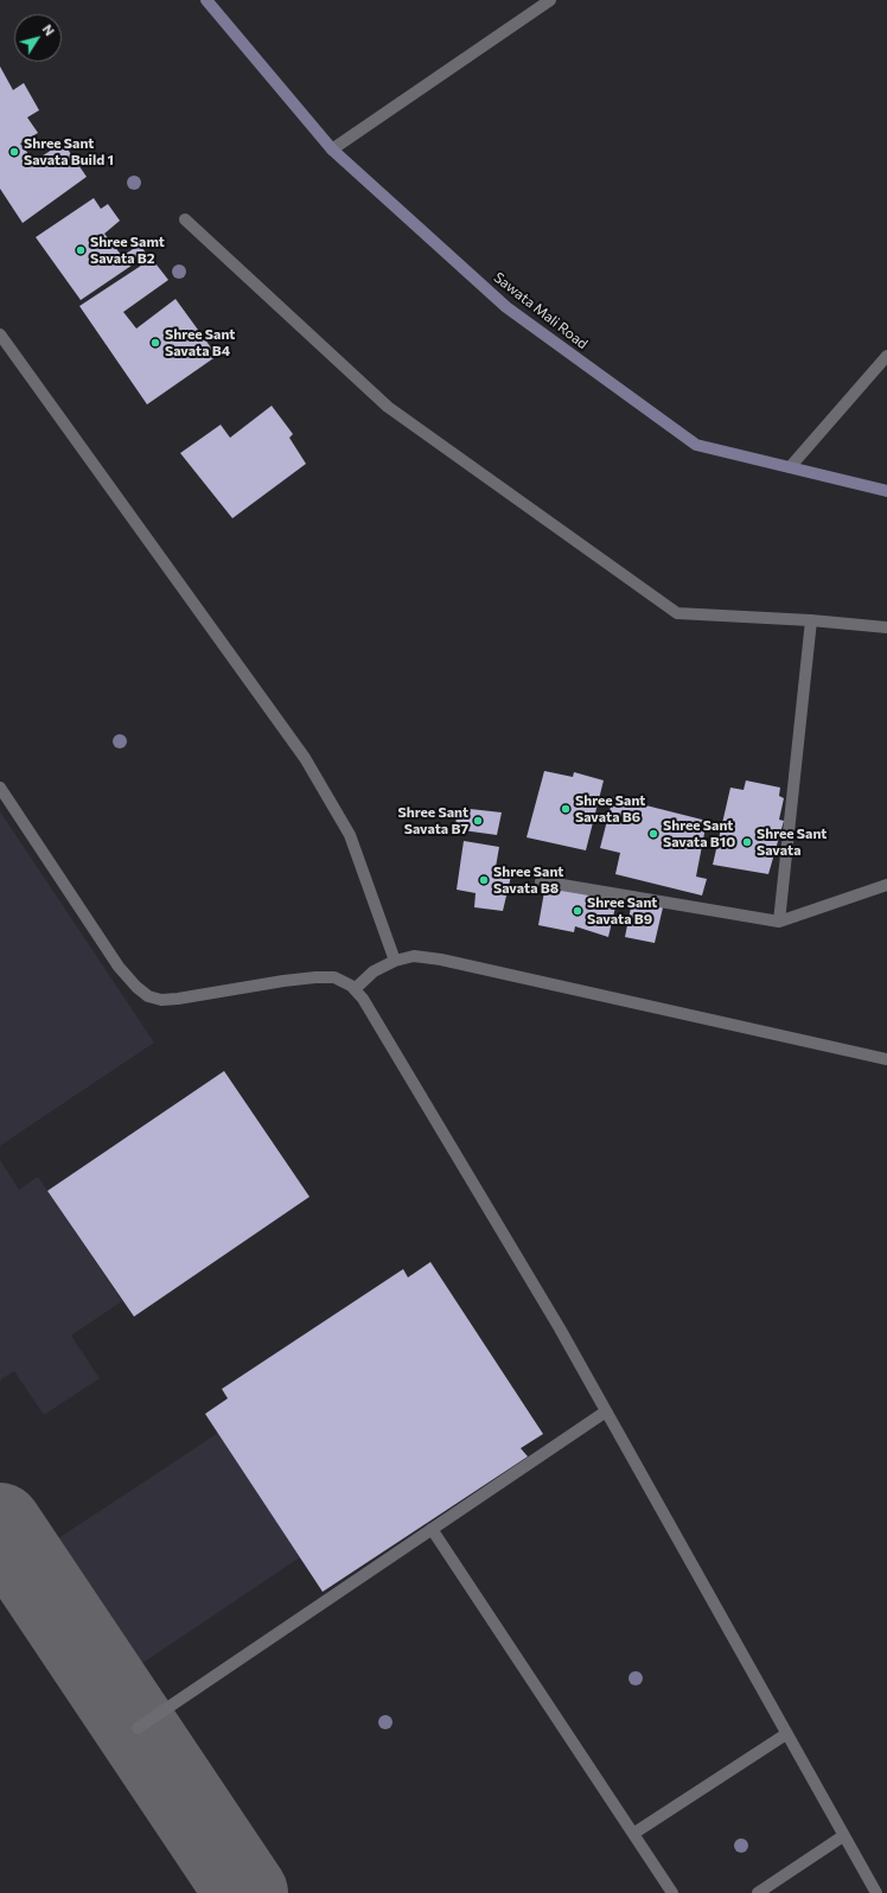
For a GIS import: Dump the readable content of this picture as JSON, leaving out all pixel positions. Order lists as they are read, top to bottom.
{
  "streets": {
    "street": ["Sawata Mali Road"]
  },
  "places": [
    "Shree Sant Savata Build 1",
    "Shree Samt Savata B2",
    "Shree Sant Savata B4",
    "Shree Sant Savata B6",
    "Shree Sant Savata B7",
    "Shree Sant Savata B10",
    "Shree Sant Savata",
    "Shree Sant Savata B8",
    "Shree Sant Savata B9"
  ],
  "north": "top right"
}
